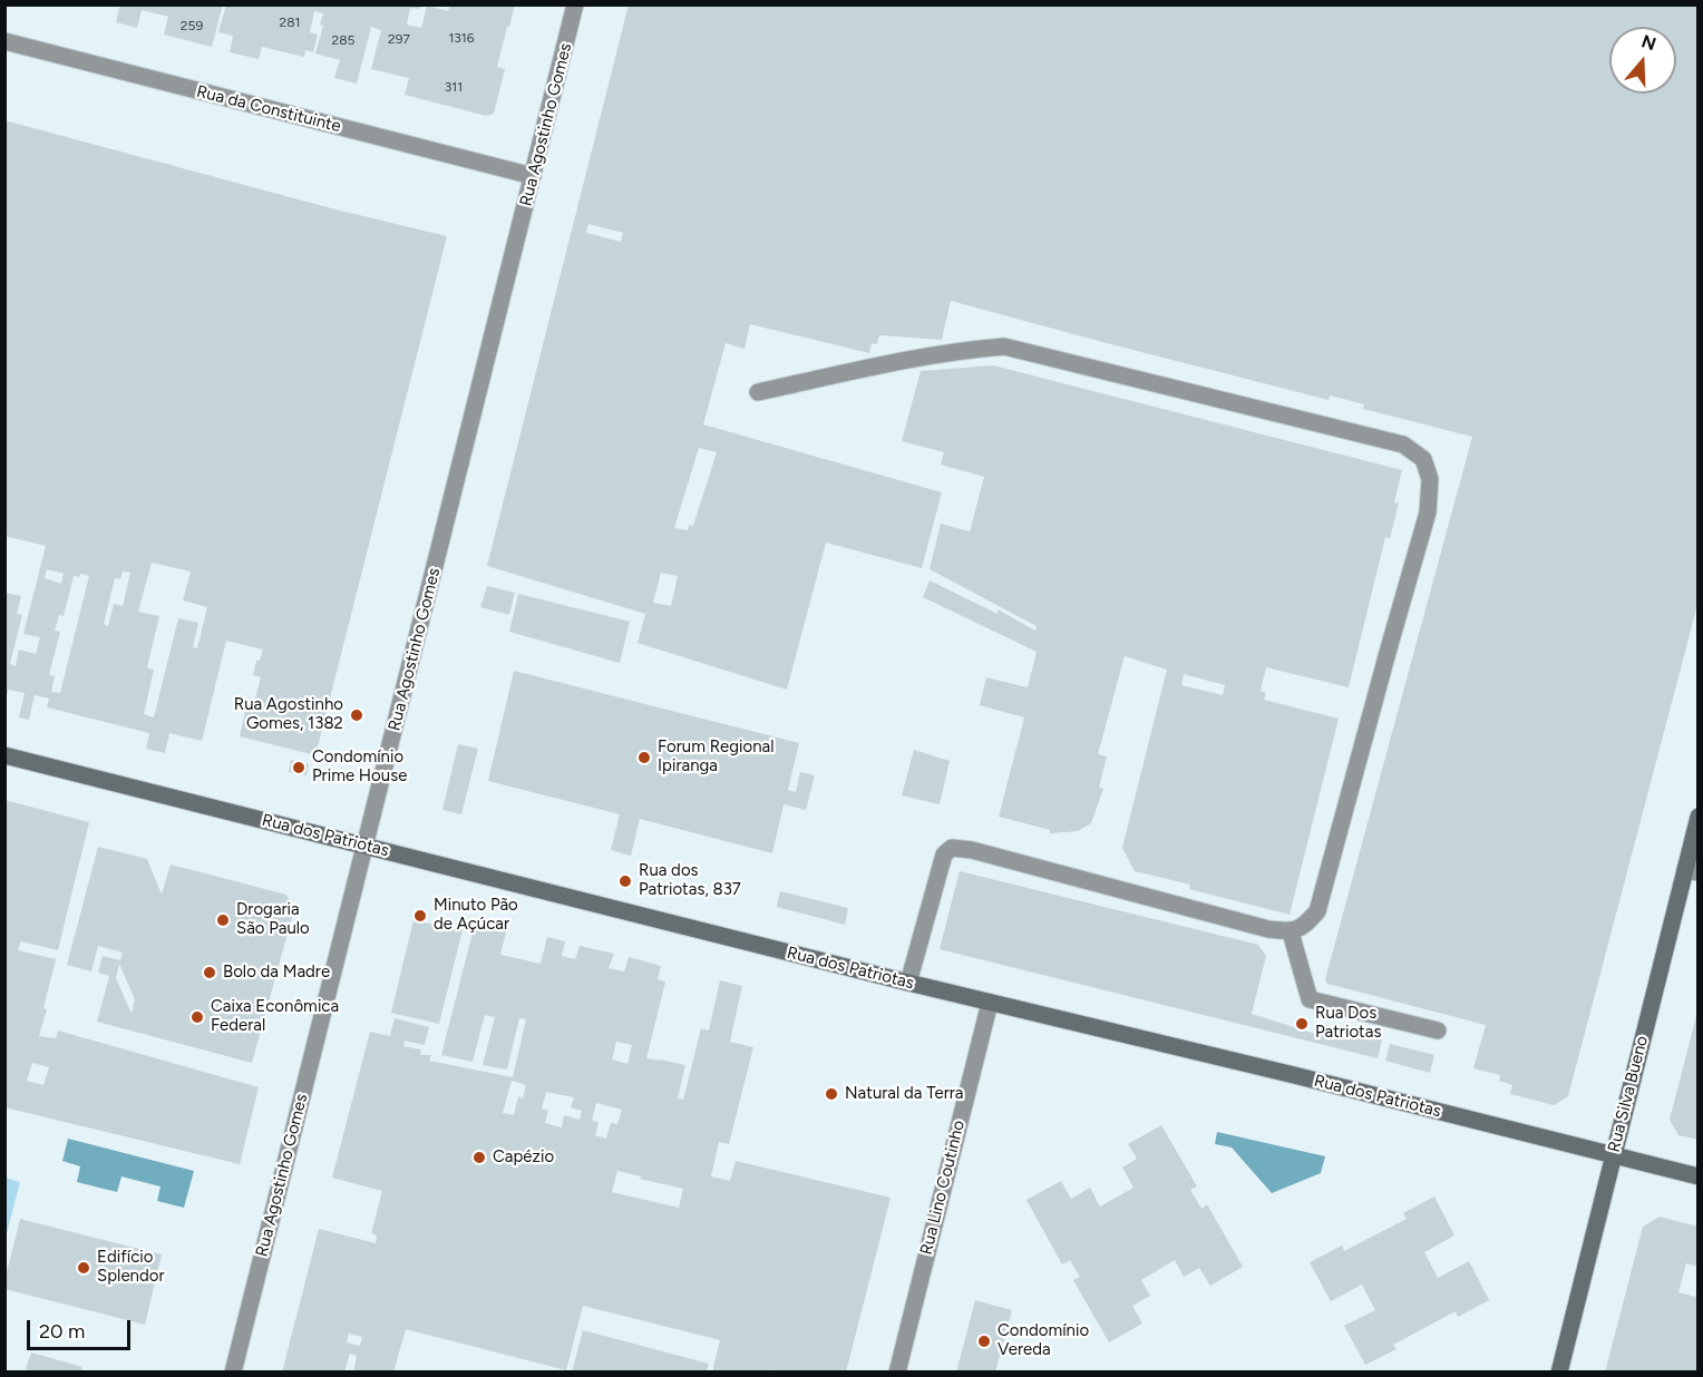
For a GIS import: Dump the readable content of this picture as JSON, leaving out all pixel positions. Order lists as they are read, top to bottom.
{
  "streets": {
    "main road": ["Rua dos Patriotas", "Rua Silva Bueno"],
    "street": ["Rua da Constituinte", "Rua Agostinho Gomes", "Rua Lino Coutinho"]
  },
  "crossings": [
    ["Rua da Constituinte", "Rua Agostinho Gomes"],
    ["Rua Agostinho Gomes", "Rua dos Patriotas"],
    ["Rua dos Patriotas", "Rua Silva Bueno"],
    ["Rua dos Patriotas", "Rua Lino Coutinho"]
  ],
  "places": [
    "Rua Agostinho Gomes, 1382",
    "Forum Regional Ipiranga",
    "Condomínio Prime House",
    "Rua dos Patriotas, 837",
    "Minuto Pão de Açúcar",
    "Drogaria São Paulo",
    "Bolo da Madre",
    "Caixa Econômica Federal",
    "Rua Dos Patriotas",
    "Natural da Terra",
    "Capézio",
    "Edifício Splendor",
    "Condomínio Vereda"
  ],
  "house_numbers": [
    "281",
    "259",
    "1316",
    "297",
    "285",
    "311"
  ],
  "scale_bar": "20 m",
  "north": "top"
}
